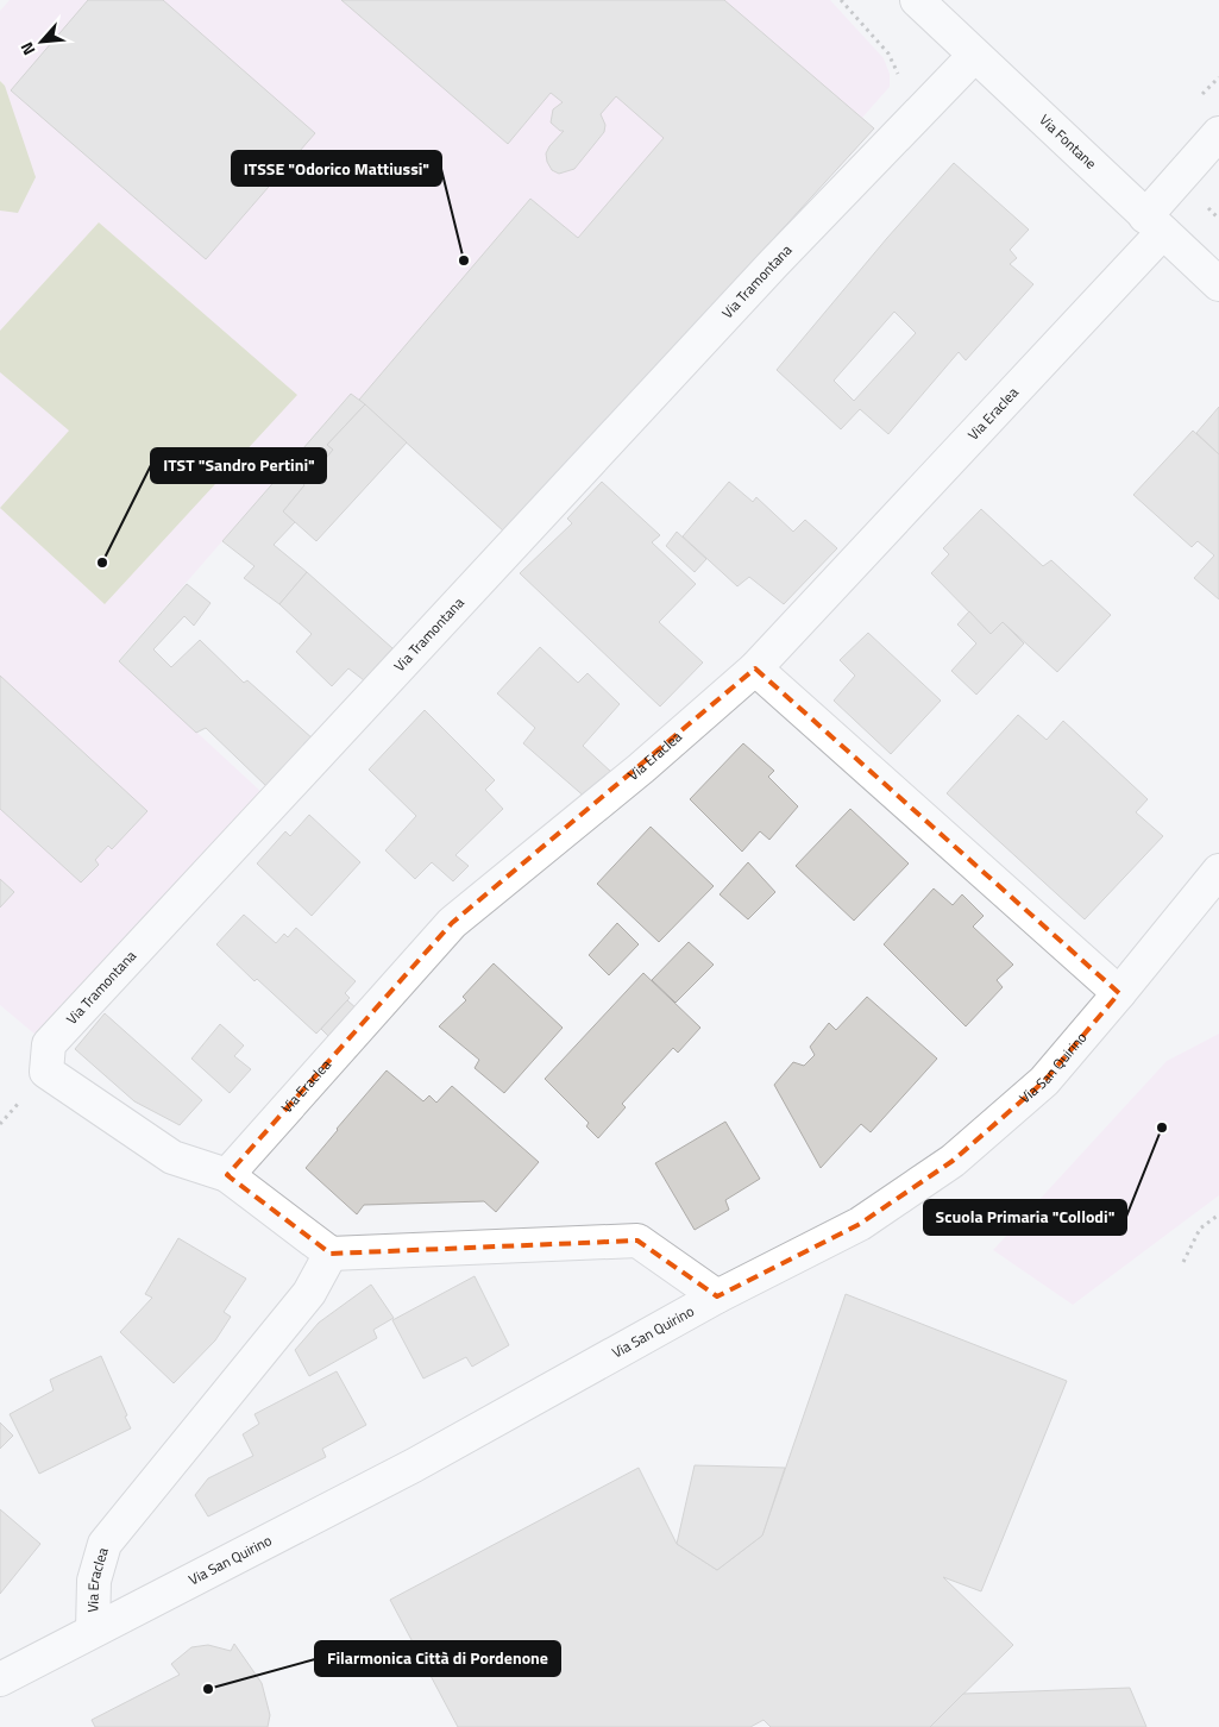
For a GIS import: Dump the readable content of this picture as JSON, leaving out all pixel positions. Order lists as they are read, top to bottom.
{
  "streets": {
    "street": [
      "Via Fontane",
      "Via Tramontana",
      "Via Eraclea",
      "Via San Quirino"
    ]
  },
  "crossings": [
    ["Via Fontane", "Via Tramontana"],
    ["Via Fontane", "Via Eraclea"],
    ["Via Tramontana", "Via Eraclea"],
    ["Via Eraclea", "Via San Quirino"]
  ],
  "places": [
    "ITSSE \"Odorico Mattiussi\"",
    "ITST \"Sandro Pertini\"",
    "Scuola Primaria \"Collodi\"",
    "Filarmonica Città di Pordenone"
  ],
  "north": "bottom left"
}
